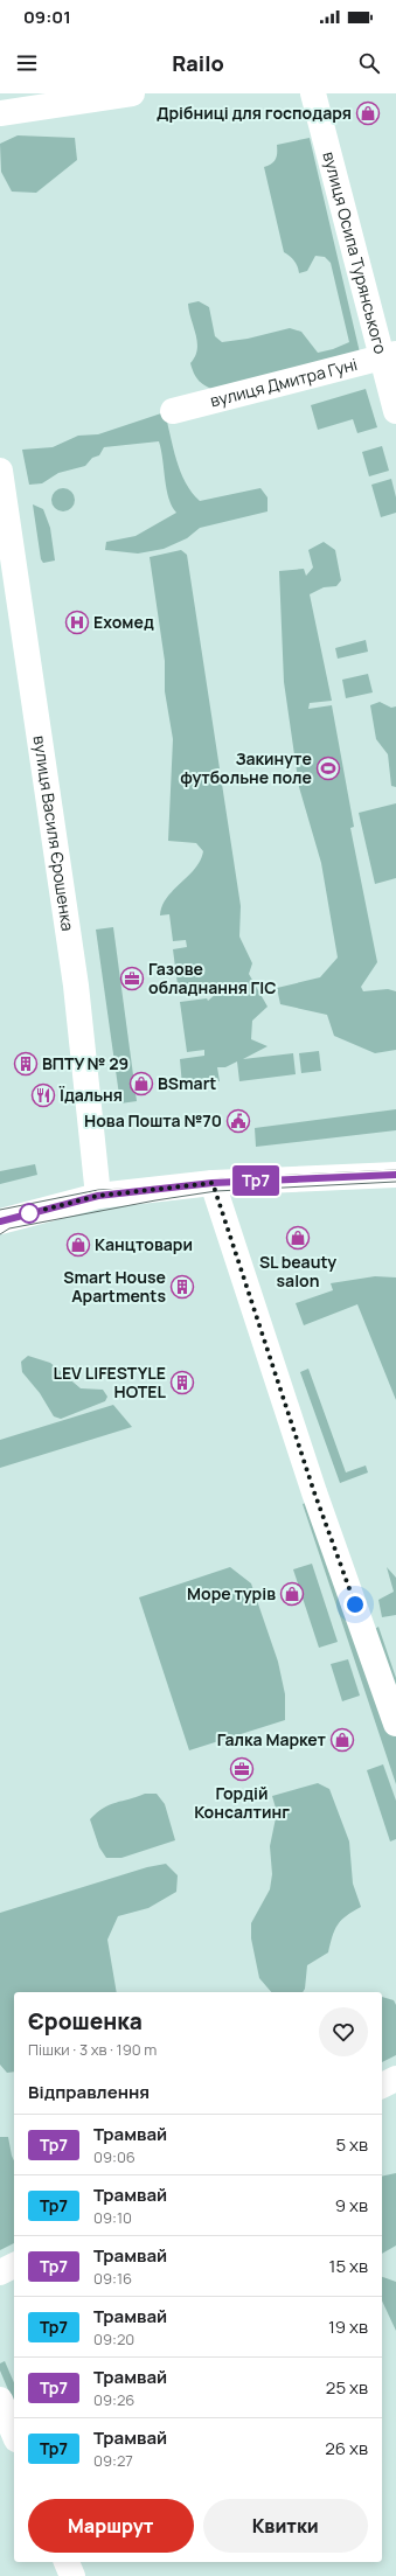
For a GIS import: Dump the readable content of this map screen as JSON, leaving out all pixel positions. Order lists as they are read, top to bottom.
{
  "streets": {
    "street": ["вулиця Осипа Турянського", "вулиця Дмитра Гуні", "вулиця Василя Єрошенка"]
  },
  "crossings": [
    ["вулиця Осипа Турянського", "вулиця Дмитра Гуні"]
  ],
  "places": {
    "shop": [
      "Дрібниці для господаря",
      "BSmart",
      "SL beauty salon",
      "Канцтовари",
      "Море турів",
      "Галка Маркет"
    ],
    "hospital": ["Ехомед"],
    "sports": ["Закинуте футбольне поле"],
    "office": ["Газове обладнання ГІС", "Гордій Консалтинг"],
    "building": ["ВПТУ № 29", "Smart House Apartments", "LEV LIFESTYLE HOTEL"],
    "restaurant": ["Їдальня"],
    "public building": ["Нова Пошта №70"]
  },
  "lines": ["tram line Тр7"],
  "page": {
    "status": "09:01",
    "header": "Railo",
    "on_map": "Тр7",
    "heading": [
      ["Єрошенка", "Пішки · 3 хв · 190 m"],
      "Відправлення"
    ],
    "list": [
      {
        "mark": "Тр7",
        "name": "Трамвай",
        "note": "09:06",
        "value": "5 хв"
      },
      {
        "mark": "Тр7",
        "name": "Трамвай",
        "note": "09:10",
        "value": "9 хв"
      },
      {
        "mark": "Тр7",
        "name": "Трамвай",
        "note": "09:16",
        "value": "15 хв"
      },
      {
        "mark": "Тр7",
        "name": "Трамвай",
        "note": "09:20",
        "value": "19 хв"
      },
      {
        "mark": "Тр7",
        "name": "Трамвай",
        "note": "09:26",
        "value": "25 хв"
      },
      {
        "mark": "Тр7",
        "name": "Трамвай",
        "note": "09:27",
        "value": "26 хв"
      }
    ],
    "buttons": ["Маршрут", "Квитки"]
  }
}
